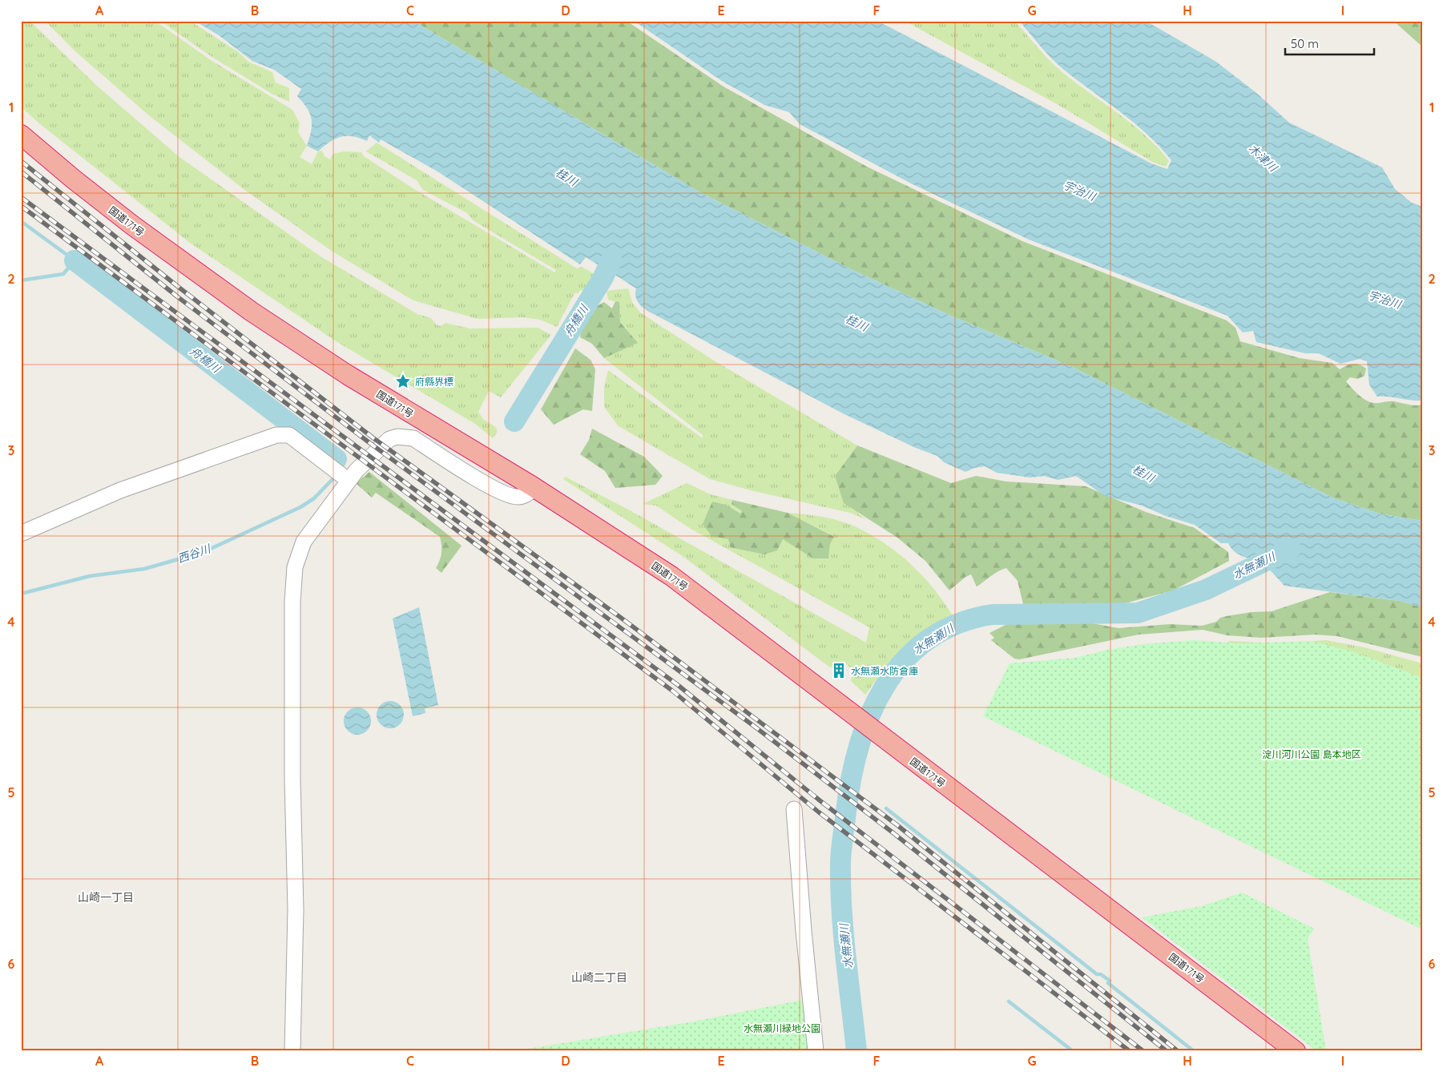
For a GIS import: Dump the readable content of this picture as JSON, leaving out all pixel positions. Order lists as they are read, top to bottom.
{
  "streets": {
    "highway": ["国道171号"]
  },
  "districts": ["山崎一丁目", "山崎二丁目"],
  "water": [
    "木津川",
    "桂川",
    "宇治川",
    "舟橋川",
    "西谷川",
    "水無瀬川"
  ],
  "parks": ["淀川河川公園 島本地区", "水無瀬川緑地公園"],
  "places": {
    "place": ["府縣界標"],
    "building": ["水無瀬水防倉庫"]
  },
  "scale_bar": "50 m",
  "grid": {
    "columns": [
      "A",
      "B",
      "C",
      "D",
      "E",
      "F",
      "G",
      "H",
      "I"
    ],
    "rows": [
      "1",
      "2",
      "3",
      "4",
      "5",
      "6"
    ]
  }
}
